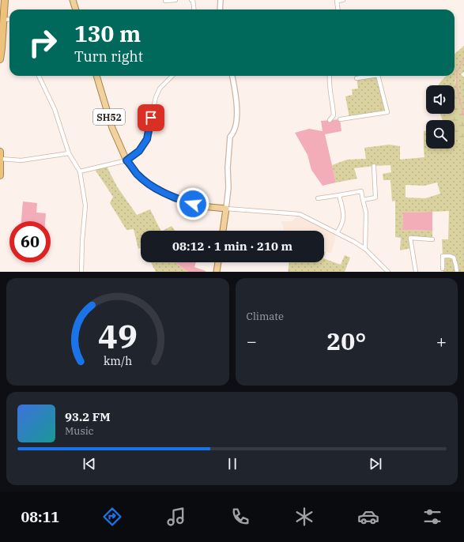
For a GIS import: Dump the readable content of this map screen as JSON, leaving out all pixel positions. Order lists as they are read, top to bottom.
{
  "streets": {
    "main road": ["SH52"]
  },
  "page": {
    "turn": ["130 m", "Turn right"],
    "limit": "60",
    "trip": "08:12 · 1 min · 210 m",
    "tile": "Climate",
    "heat": ["−", "20°", "+"],
    "song": ["93.2 FM", "Music"],
    "tabs": "08:11",
    "gauge": ["49", "km/h"]
  }
}
